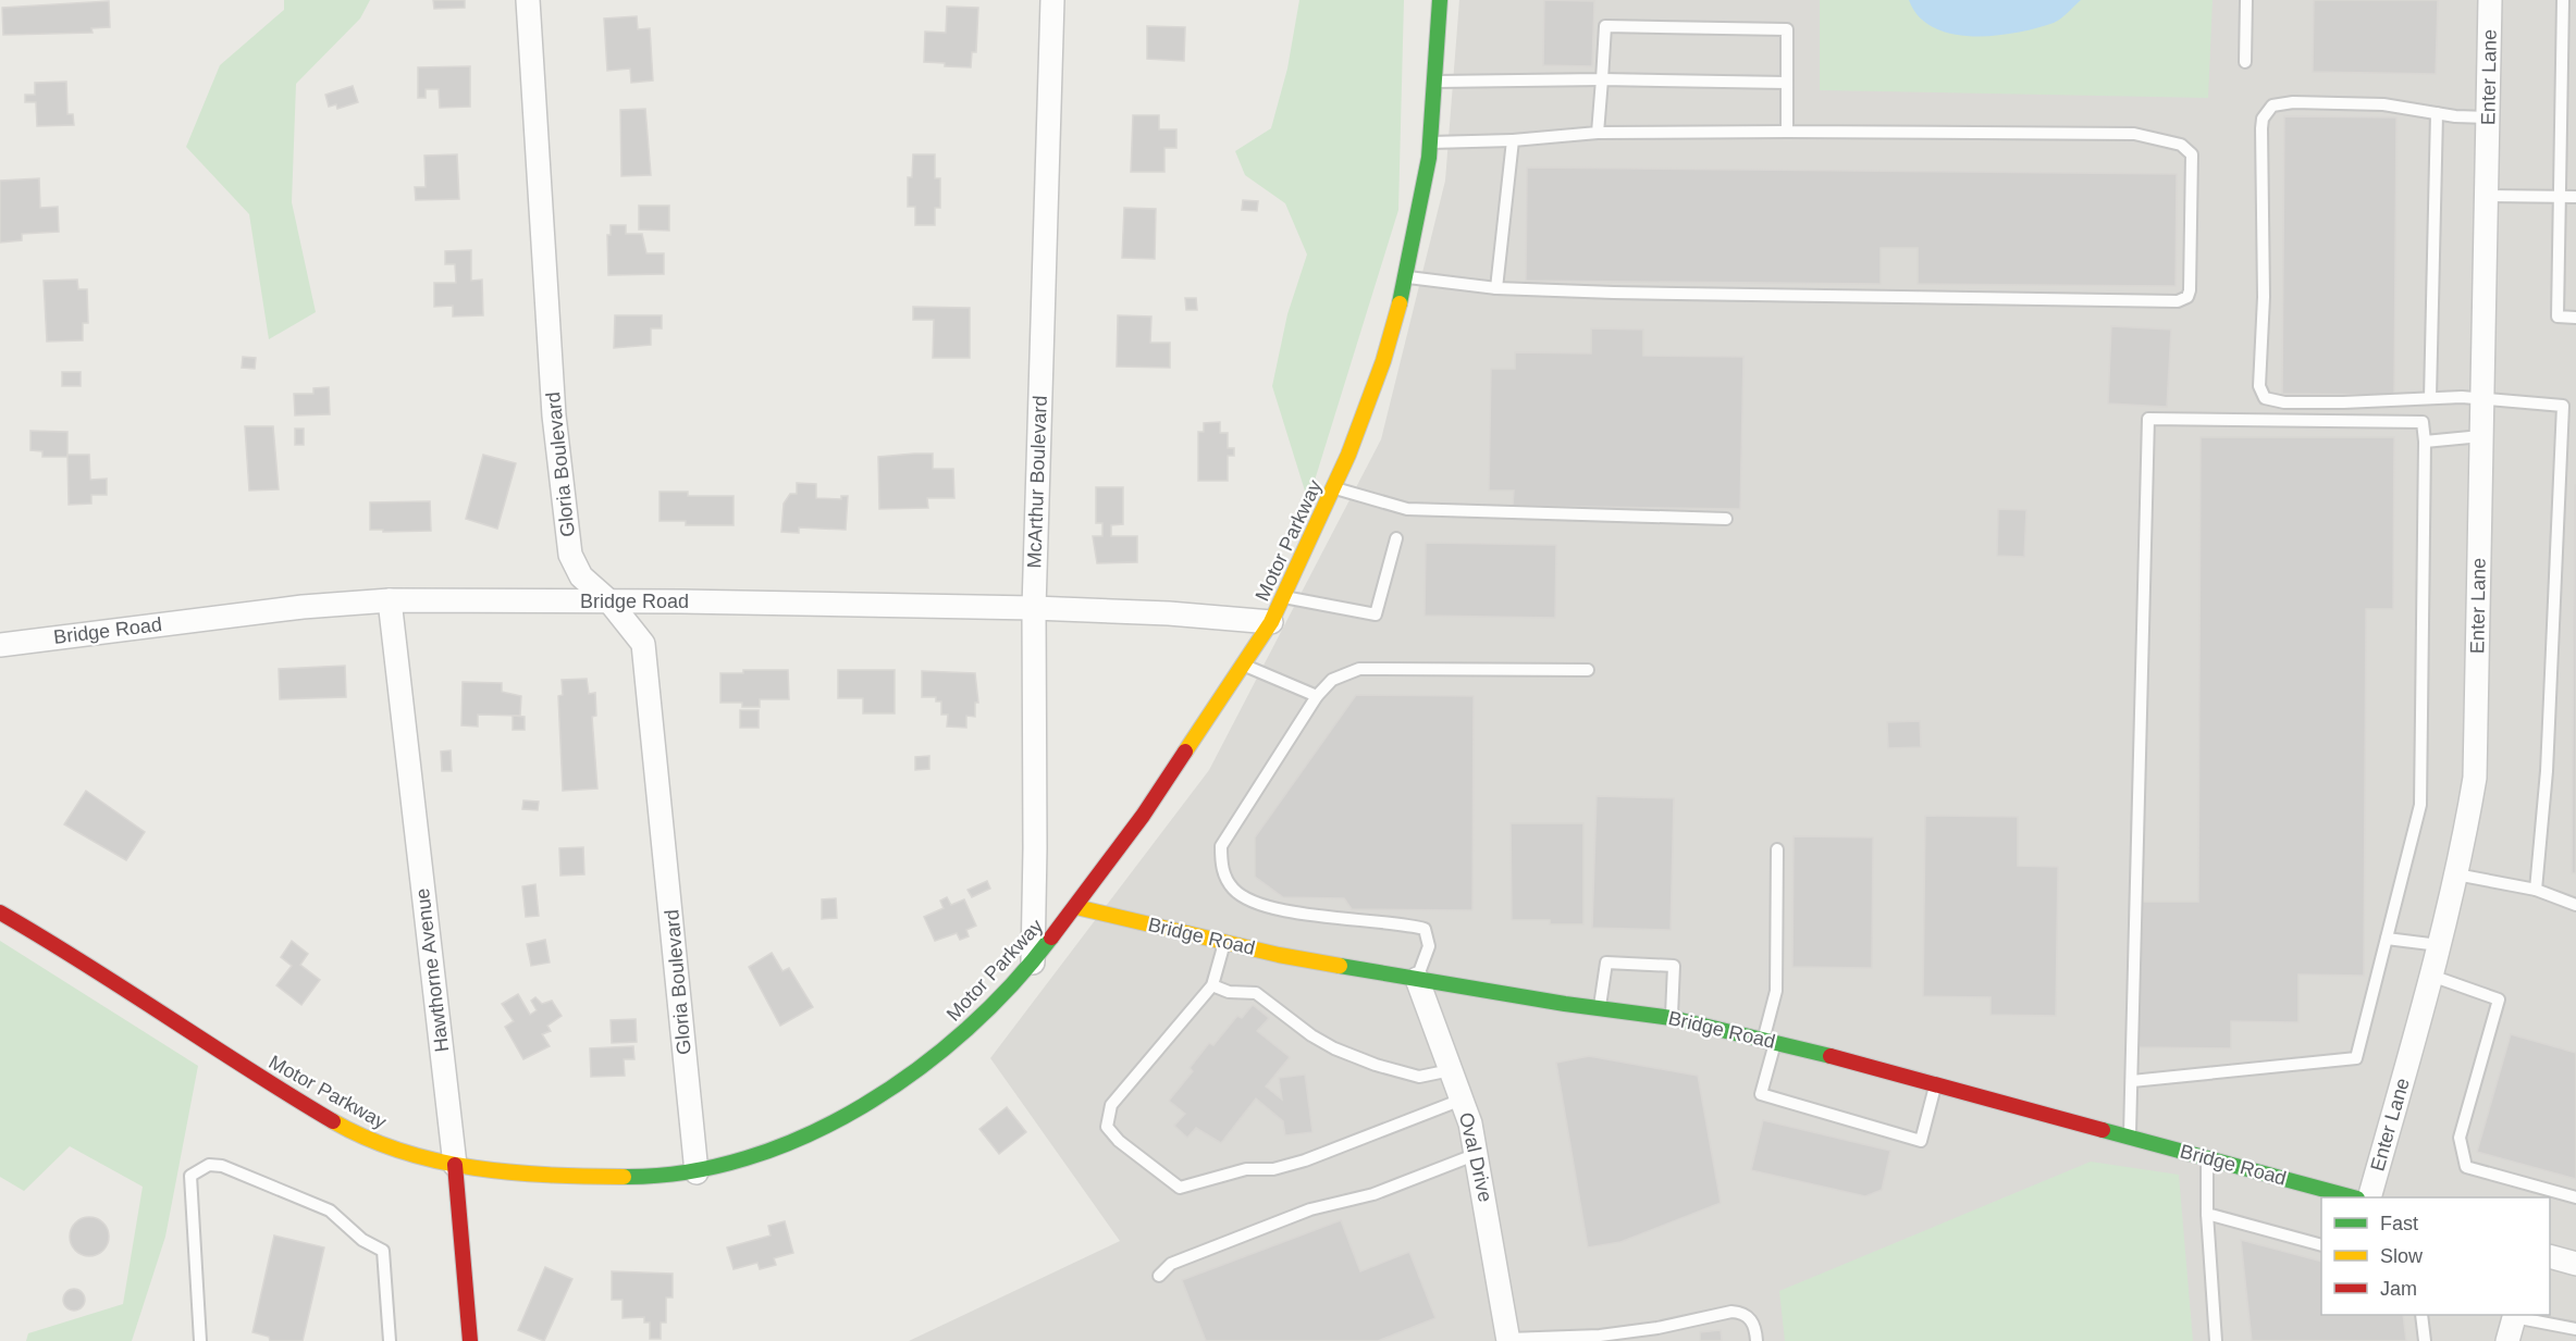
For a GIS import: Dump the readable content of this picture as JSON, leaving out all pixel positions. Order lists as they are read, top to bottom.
{
  "streets": {
    "main road": ["Motor Parkway", "Bridge Road", "Hawthorne Avenue"],
    "street": [
      "Enter Lane",
      "Gloria Boulevard",
      "McArthur Boulevard",
      "Oval Drive"
    ]
  },
  "crossings": [
    ["Gloria Boulevard", "Motor Parkway"],
    ["Gloria Boulevard", "Bridge Road"],
    ["McArthur Boulevard", "Motor Parkway"],
    ["McArthur Boulevard", "Bridge Road"],
    ["Motor Parkway", "Bridge Road"],
    ["Motor Parkway", "Hawthorne Avenue"],
    ["Bridge Road", "Hawthorne Avenue"],
    ["Bridge Road", "Oval Drive"]
  ],
  "legend": ["Fast", "Slow", "Jam"]
}
